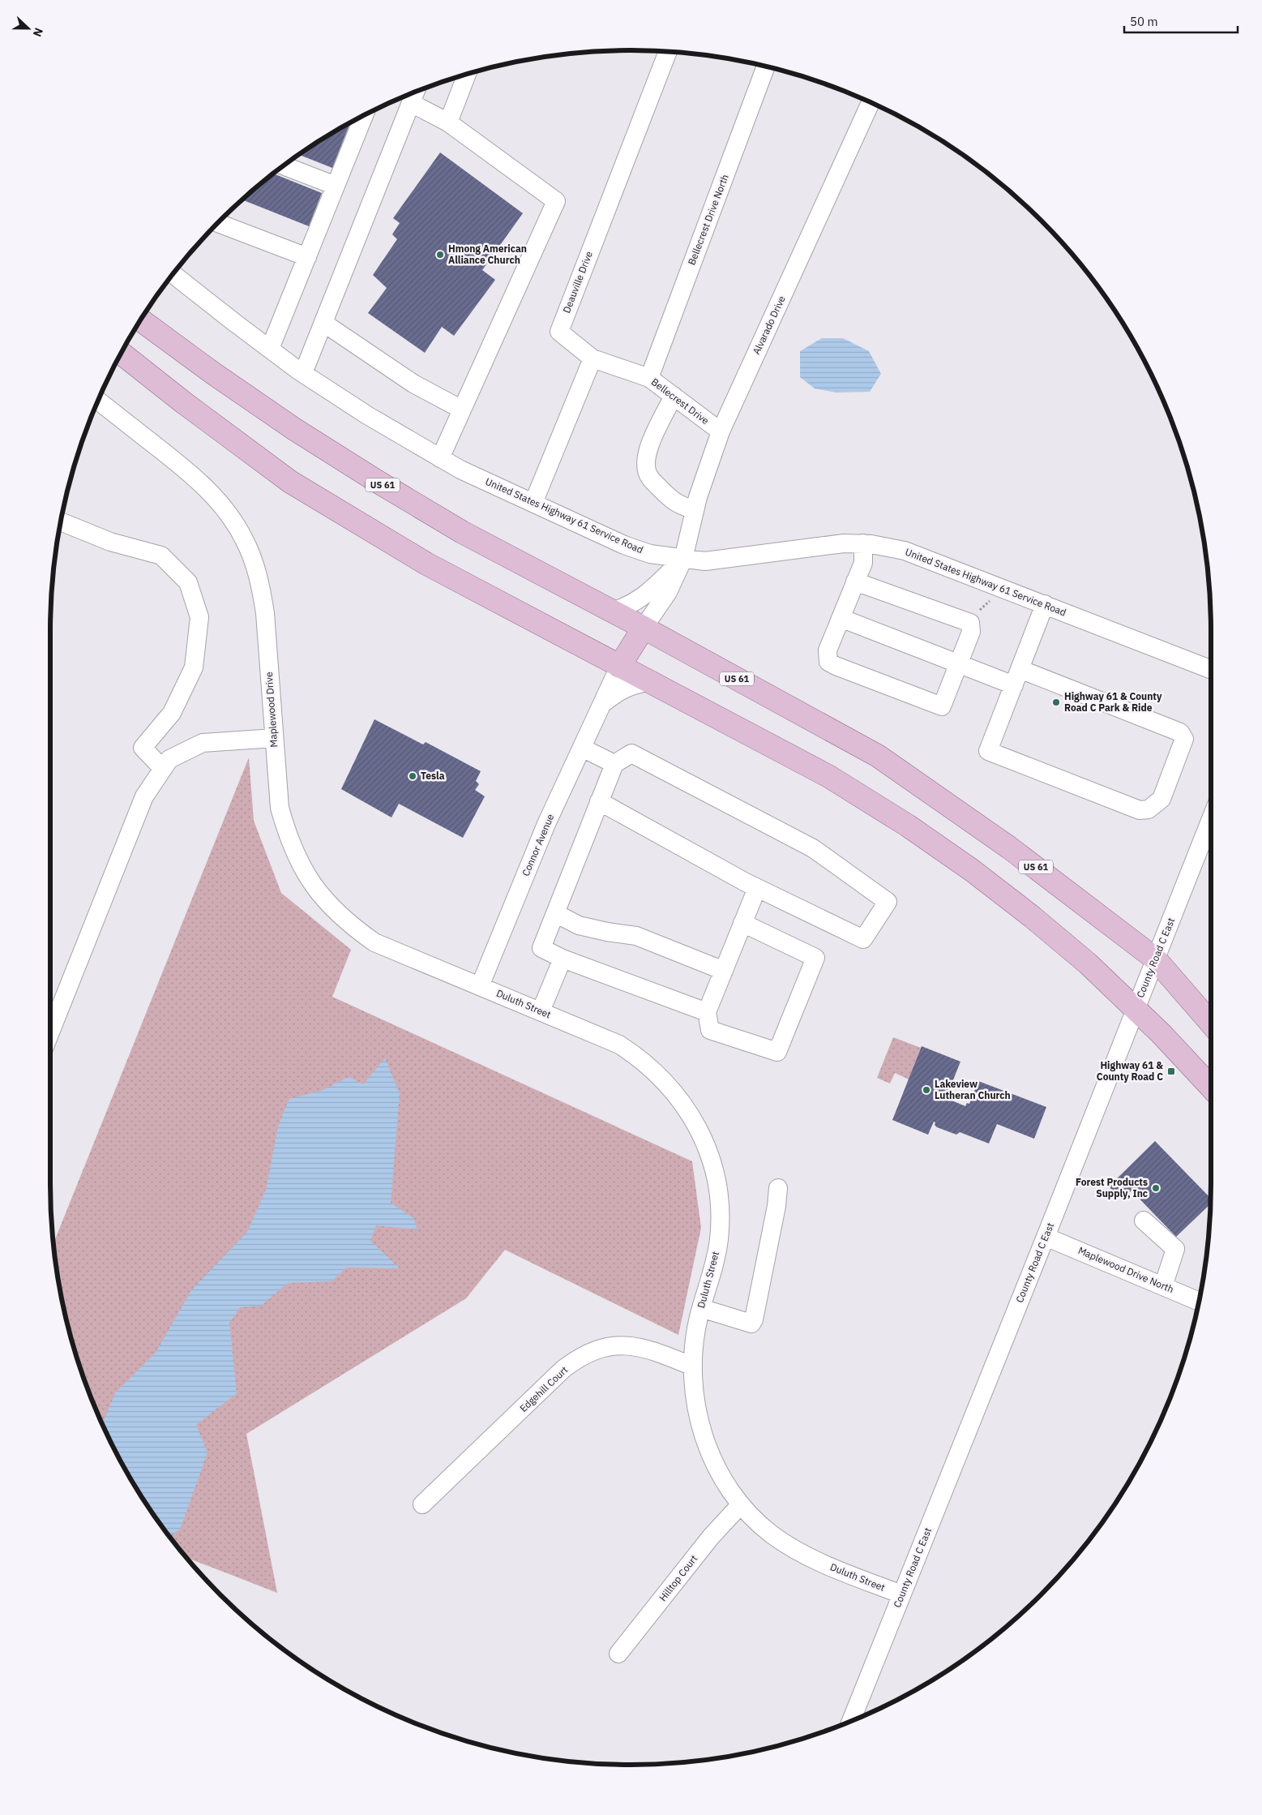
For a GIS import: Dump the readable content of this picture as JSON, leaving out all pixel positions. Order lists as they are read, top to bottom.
{
  "streets": {
    "main road": ["US 61", "Connor Avenue"],
    "street": [
      "Bellecrest Drive North",
      "Deauville Drive",
      "Alvarado Drive",
      "Bellecrest Drive",
      "United States Highway 61 Service Road",
      "Maplewood Drive",
      "County Road C East",
      "Duluth Street",
      "Maplewood Drive North",
      "Edgehill Court",
      "Hilltop Court"
    ]
  },
  "crossings": [
    ["Bellecrest Drive North", "Bellecrest Drive"],
    ["Deauville Drive", "Bellecrest Drive"],
    ["Alvarado Drive", "Bellecrest Drive"],
    ["Alvarado Drive", "US 61"],
    ["Alvarado Drive", "United States Highway 61 Service Road"],
    ["Alvarado Drive", "Connor Avenue"],
    ["US 61", "Connor Avenue"],
    ["US 61", "County Road C East"],
    ["Maplewood Drive", "Connor Avenue"],
    ["Maplewood Drive", "Duluth Street"],
    ["Connor Avenue", "Duluth Street"],
    ["County Road C East", "Duluth Street"],
    ["County Road C East", "Maplewood Drive North"],
    ["Duluth Street", "Edgehill Court"],
    ["Duluth Street", "Hilltop Court"]
  ],
  "places": {
    "other": [
      "Hmong American Alliance Church",
      "Highway 61 & County Road C Park & Ride",
      "Tesla",
      "Lakeview Lutheran Church",
      "Forest Products Supply, Inc"
    ],
    "transit": ["Highway 61 & County Road C"]
  },
  "scale_bar": "50 m",
  "north": "right"
}
